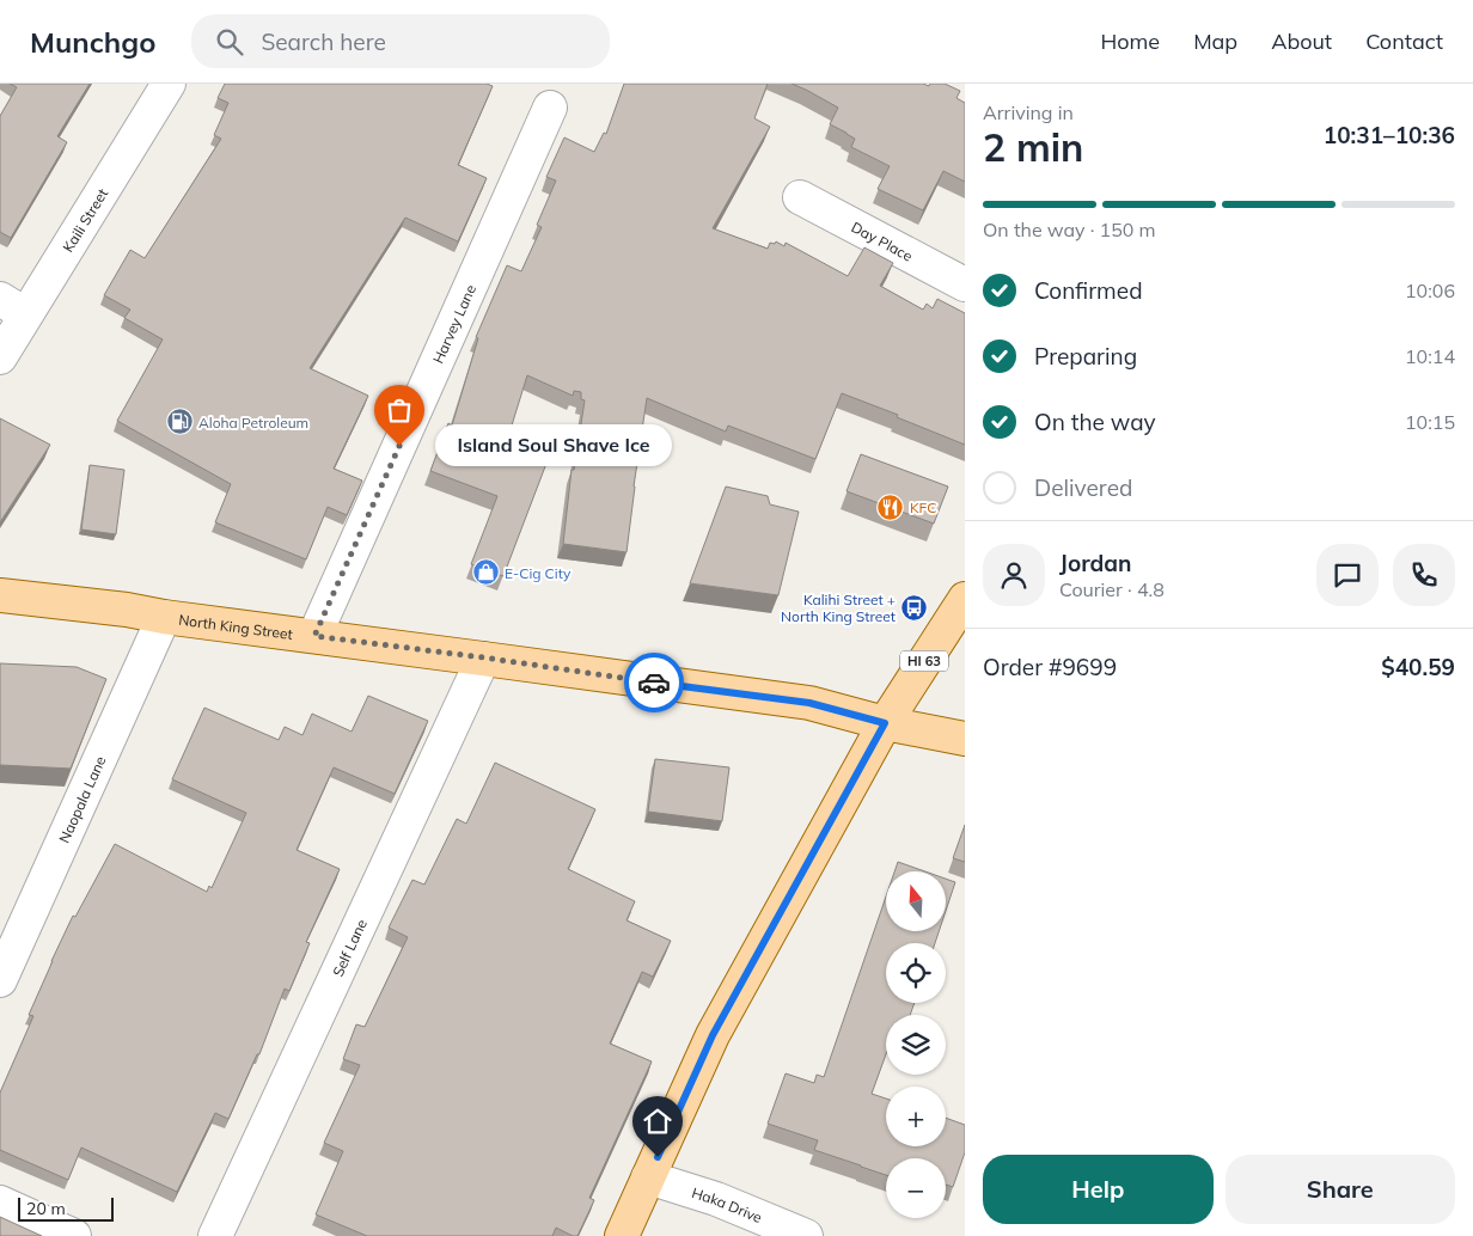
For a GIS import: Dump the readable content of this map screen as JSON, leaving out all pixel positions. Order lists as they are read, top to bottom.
{
  "streets": {
    "main road": ["North King Street", "HI 63"],
    "street": [
      "Kaili Street",
      "Day Place",
      "Harvey Lane",
      "Naopala Lane",
      "Self Lane",
      "Haka Drive"
    ]
  },
  "crossings": [
    ["Harvey Lane", "North King Street"],
    ["North King Street", "HI 63"],
    ["North King Street", "Naopala Lane"],
    ["North King Street", "Self Lane"],
    ["HI 63", "Haka Drive"]
  ],
  "places": {
    "fuel station": ["Aloha Petroleum"],
    "other": ["Island Soul Shave Ice"],
    "restaurant": ["KFC"],
    "shop": ["E-Cig City"],
    "bus stop": ["Kalihi Street + North King Street"]
  },
  "scale_bar": "20 m",
  "north": "top",
  "page": {
    "header": "Munchgo",
    "search": "Search here",
    "nav": [
      "Home",
      "Map",
      "About",
      "Contact"
    ],
    "heading": ["2 min", "Arriving in", "10:31–10:36"],
    "panel": [
      "Jordan",
      "Courier · 4.8",
      "Order #9699",
      "$40.59"
    ],
    "bar": "On the way · 150 m",
    "list": [
      ["Confirmed", "10:06"],
      ["Preparing", "10:14"],
      ["On the way", "10:15"],
      "Delivered"
    ],
    "bubble": "Island Soul Shave Ice",
    "map_buttons": ["+", "−"],
    "buttons": ["Help", "Share"],
    "scale": "20 m"
  }
}
